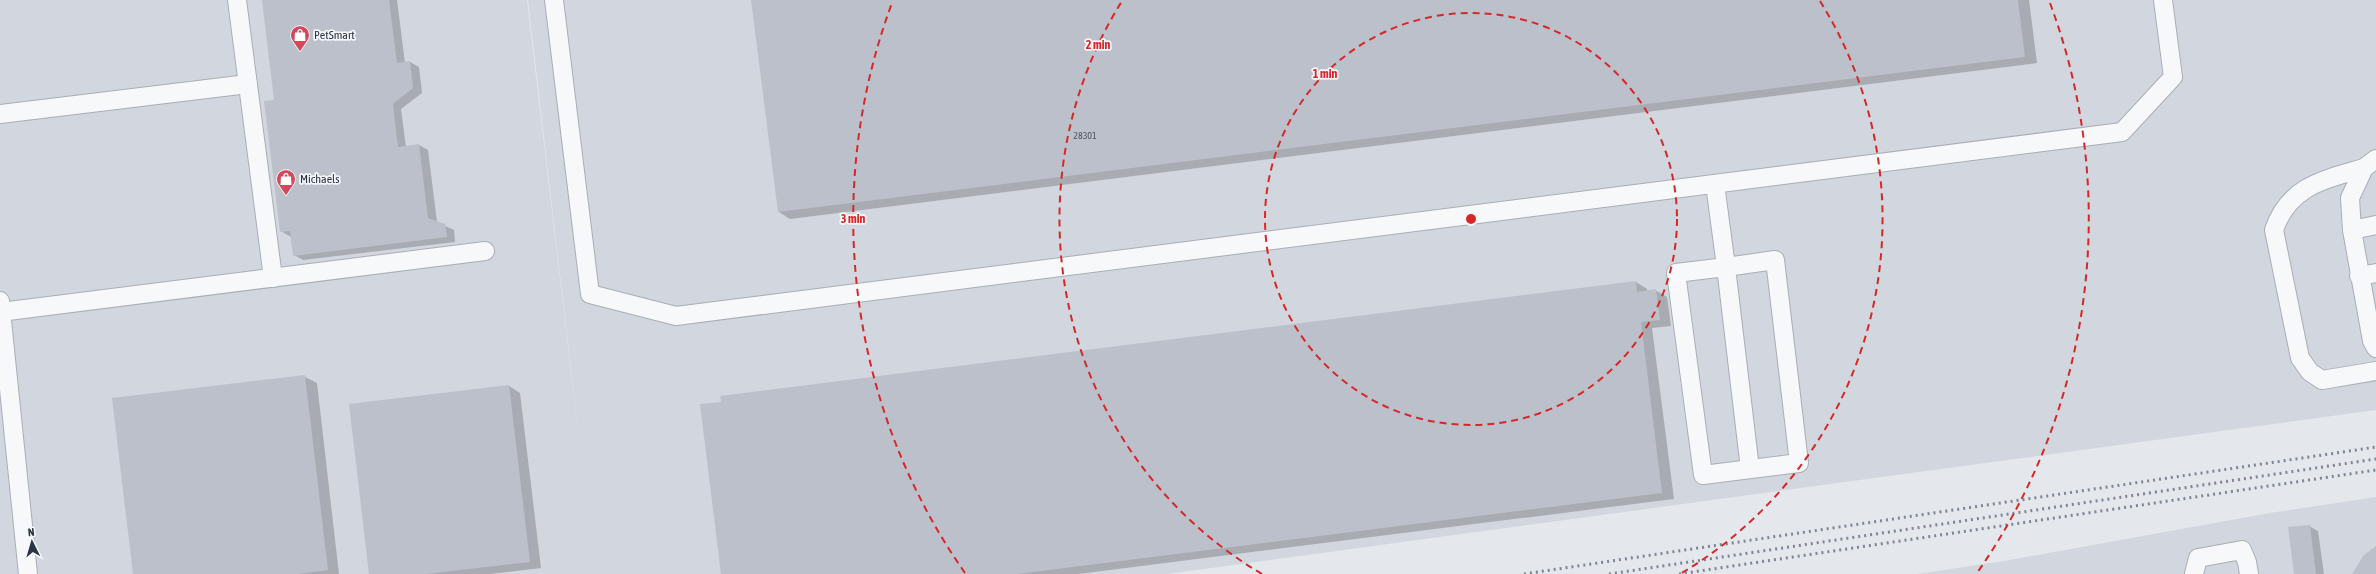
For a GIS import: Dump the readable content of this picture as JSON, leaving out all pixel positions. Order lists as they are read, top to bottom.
{
  "places": {
    "shop": ["PetSmart", "Michaels"]
  },
  "house_numbers": ["28301"],
  "north": "top",
  "rings": ["2 min", "1 min", "3 min"]
}
